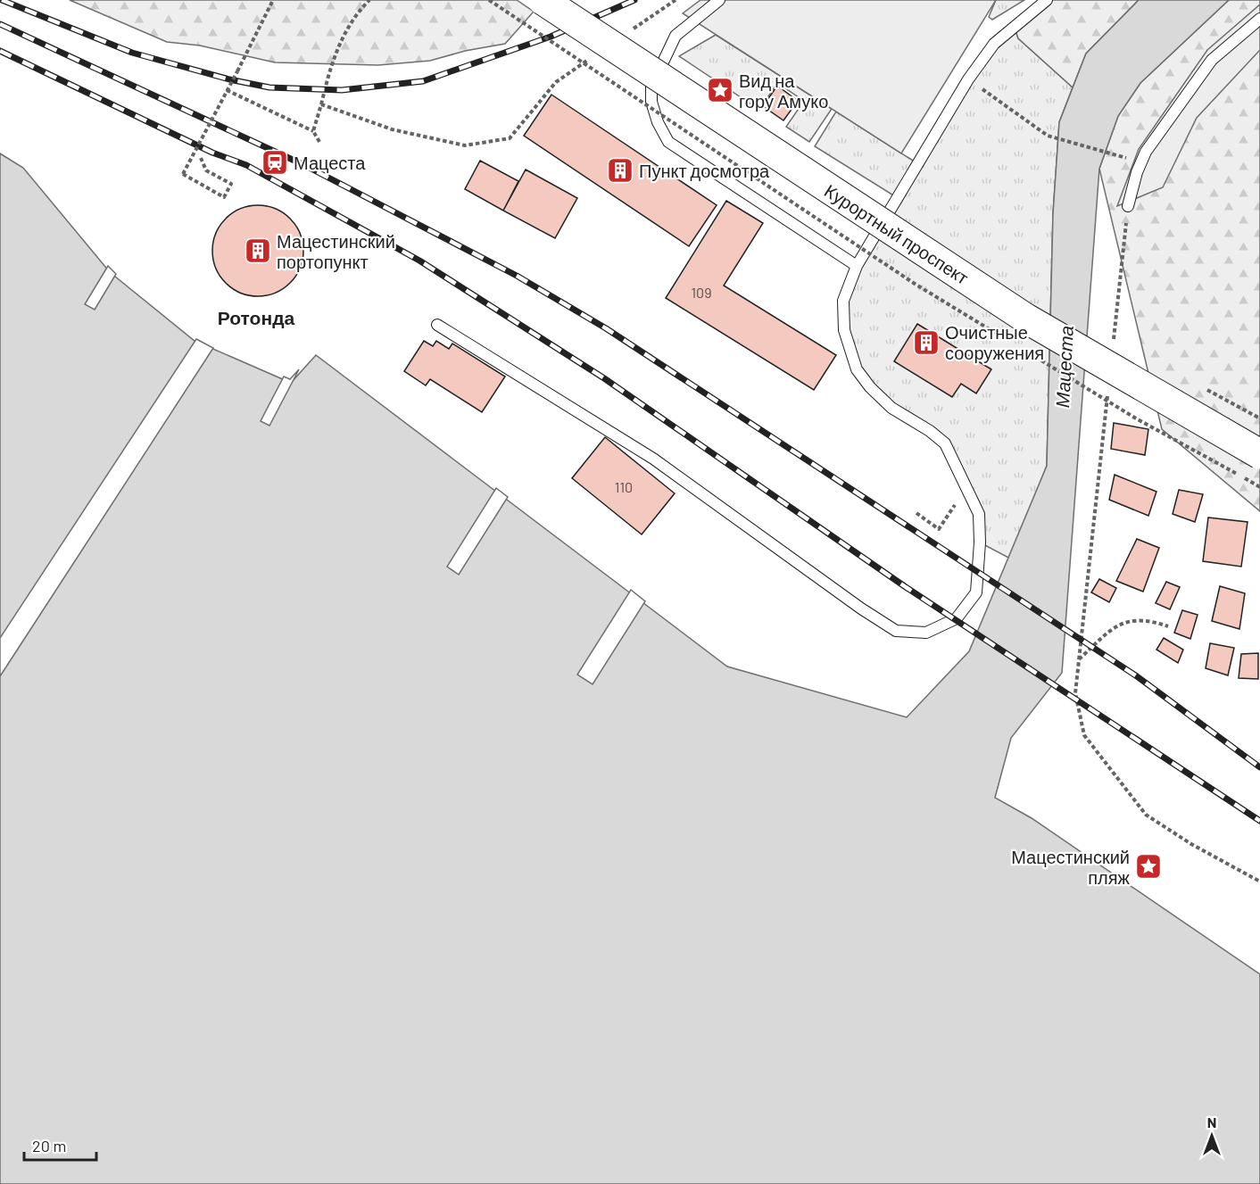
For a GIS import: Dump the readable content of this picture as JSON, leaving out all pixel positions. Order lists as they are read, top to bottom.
{
  "streets": {
    "main road": ["Курортный проспект"]
  },
  "districts": ["Ротонда"],
  "water": ["Мацеста"],
  "places": {
    "place": ["Вид на гору Амуко", "Мацестинский пляж"],
    "station": ["Мацеста"],
    "building": ["Пункт досмотра", "Мацестинский портопункт", "Очистные сооружения"]
  },
  "house_numbers": ["109", "110"],
  "scale_bar": "20 m",
  "north": "top"
}
